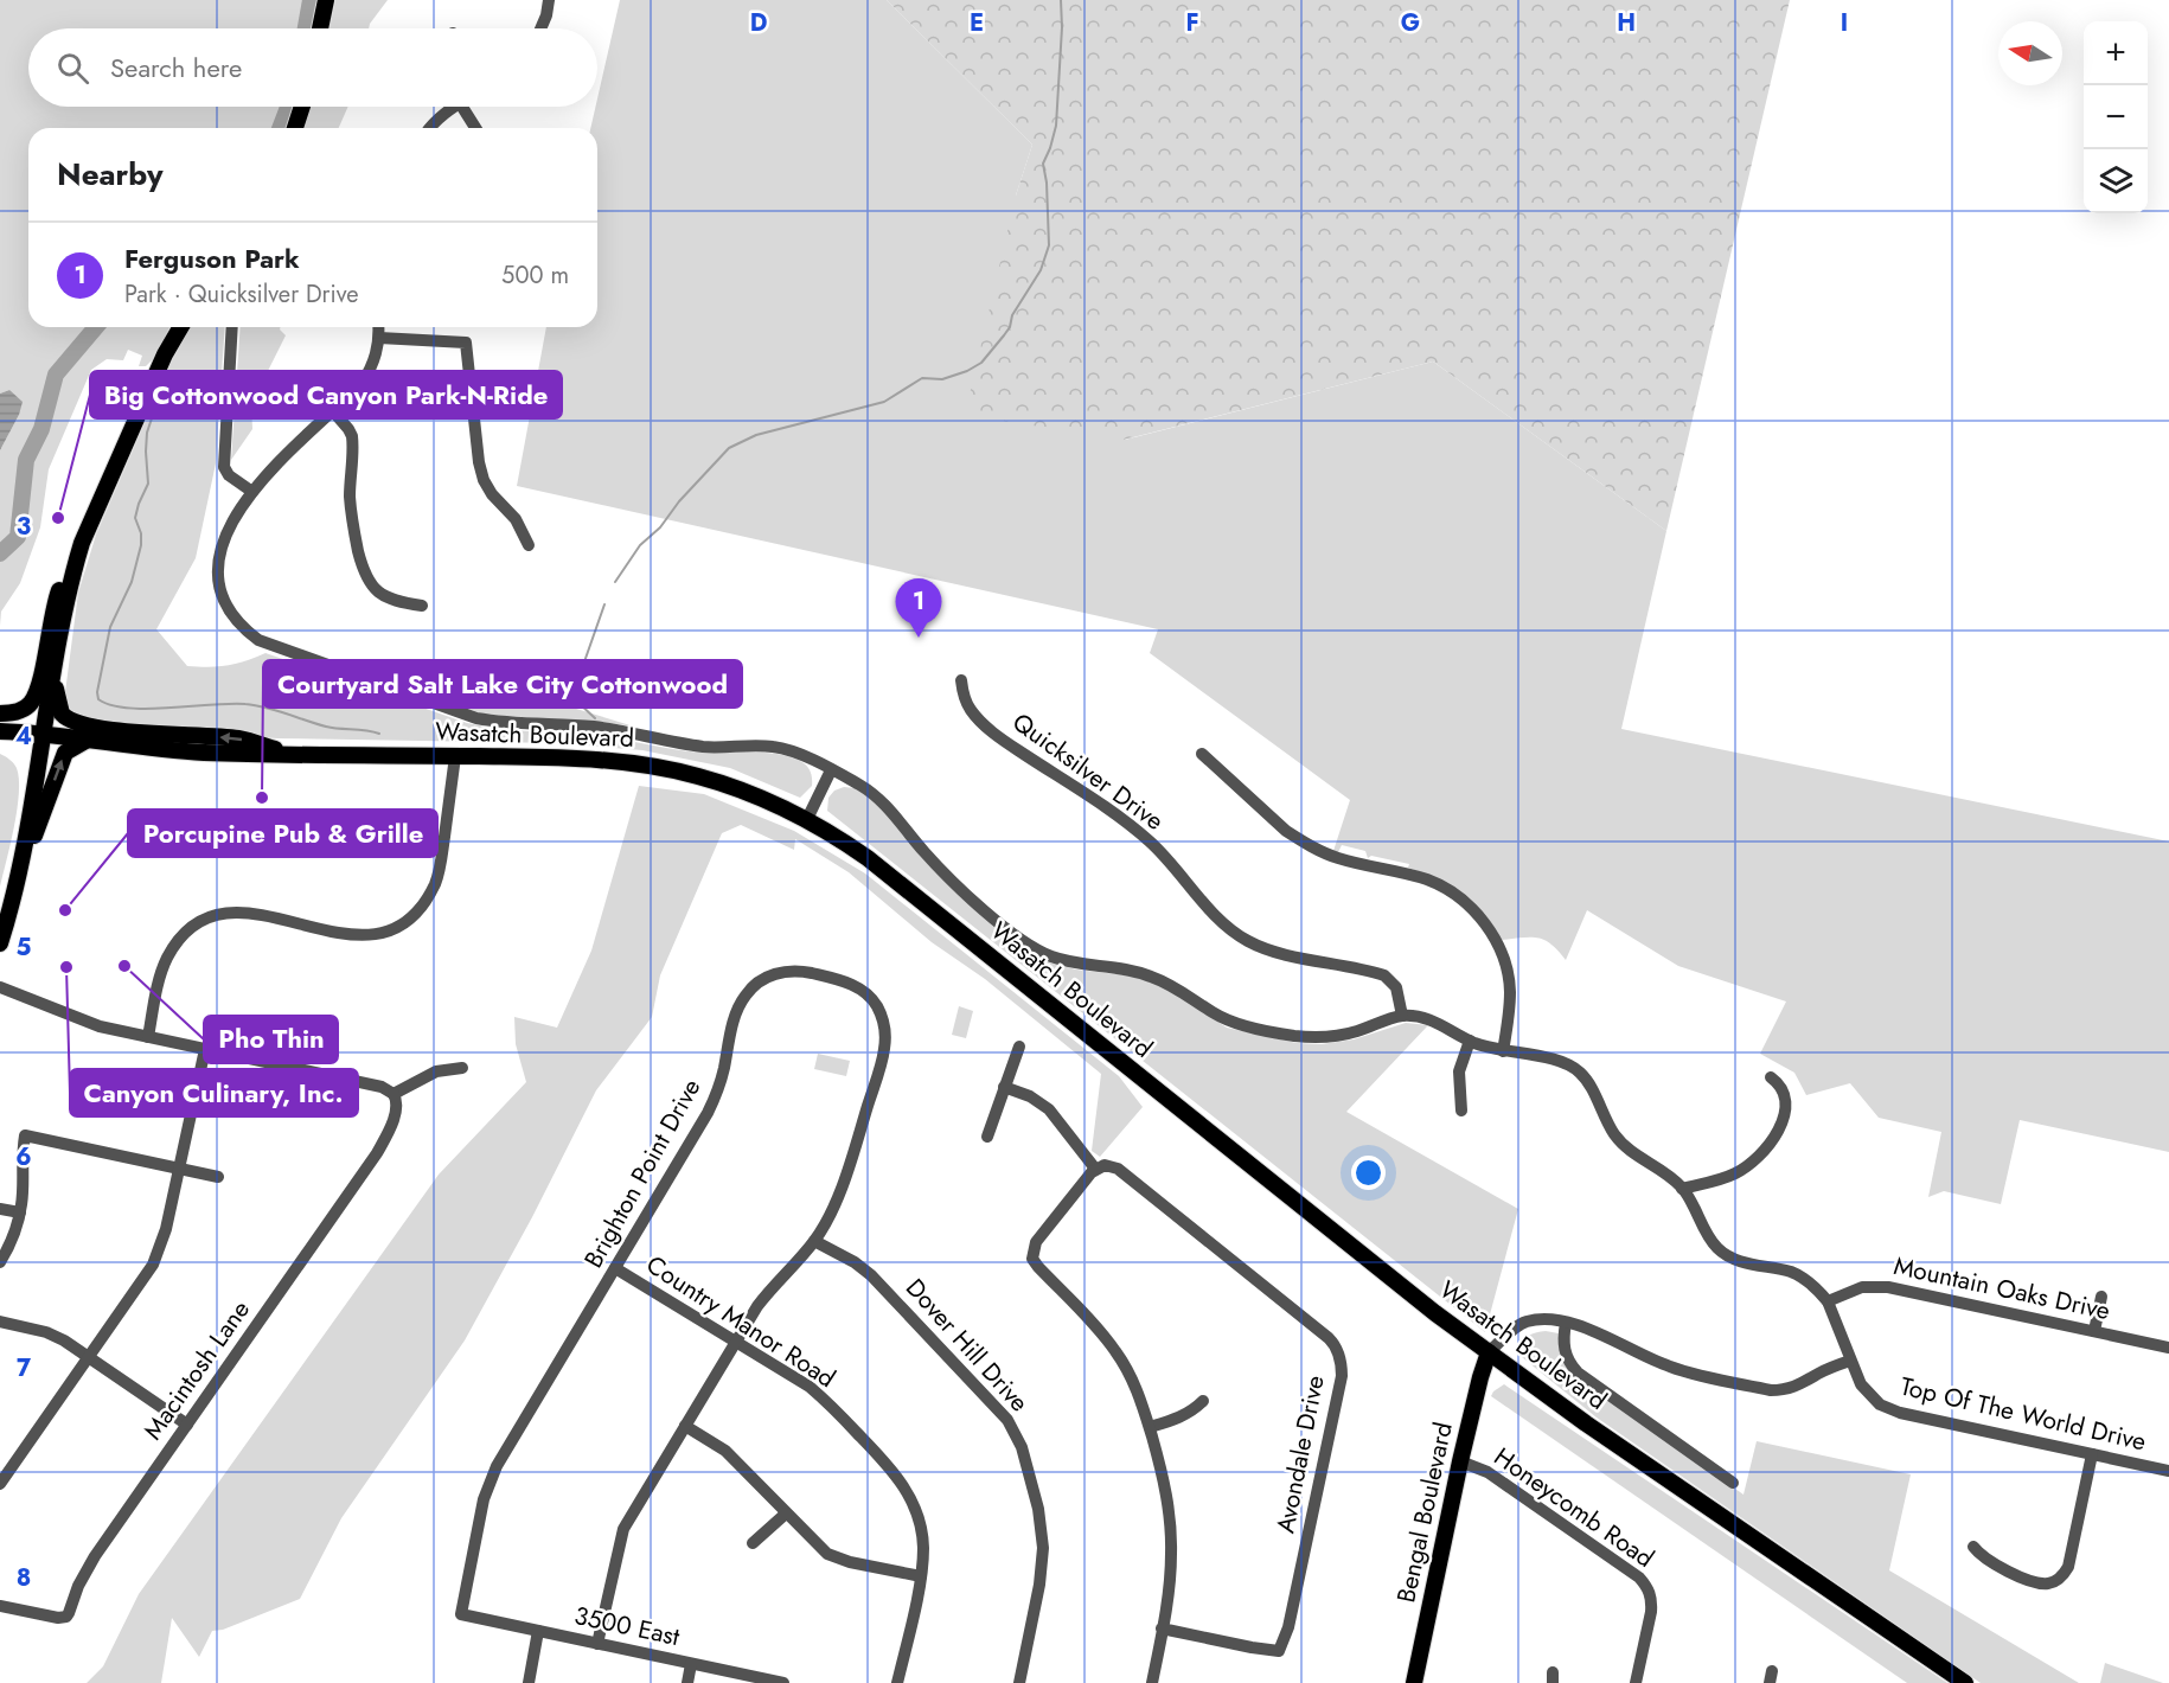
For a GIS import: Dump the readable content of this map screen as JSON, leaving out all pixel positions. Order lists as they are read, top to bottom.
{
  "streets": {
    "main road": ["Wasatch Boulevard", "Bengal Boulevard"],
    "street": [
      "Quicksilver Drive",
      "Brighton Point Drive",
      "Mountain Oaks Drive",
      "Country Manor Road",
      "Dover Hill Drive",
      "Macintosh Lane",
      "Top Of The World Drive",
      "Avondale Drive",
      "Honeycomb Road",
      "3500 East"
    ]
  },
  "crossings": [
    ["Wasatch Boulevard", "Bengal Boulevard"],
    ["Brighton Point Drive", "Country Manor Road"],
    ["Brighton Point Drive", "Dover Hill Drive"],
    ["Brighton Point Drive", "3500 East"],
    ["Mountain Oaks Drive", "Top Of The World Drive"],
    ["Honeycomb Road", "Bengal Boulevard"]
  ],
  "places": [
    "Big Cottonwood Canyon Park-N-Ride",
    "Courtyard Salt Lake City Cottonwood",
    "Porcupine Pub & Grille",
    "Pho Thin",
    "Canyon Culinary, Inc."
  ],
  "north": "left",
  "page": {
    "map_buttons": ["+", "−"],
    "search": "Search here",
    "heading": "Nearby",
    "list": [
      {
        "mark": "1",
        "name": "Ferguson Park",
        "note": "Park · Quicksilver Drive",
        "value": "500 m"
      }
    ],
    "pins": "1"
  },
  "grid": {
    "columns": [
      "D",
      "E",
      "F",
      "G",
      "H",
      "I"
    ],
    "rows": [
      "3",
      "4",
      "5",
      "6",
      "7",
      "8"
    ]
  }
}
